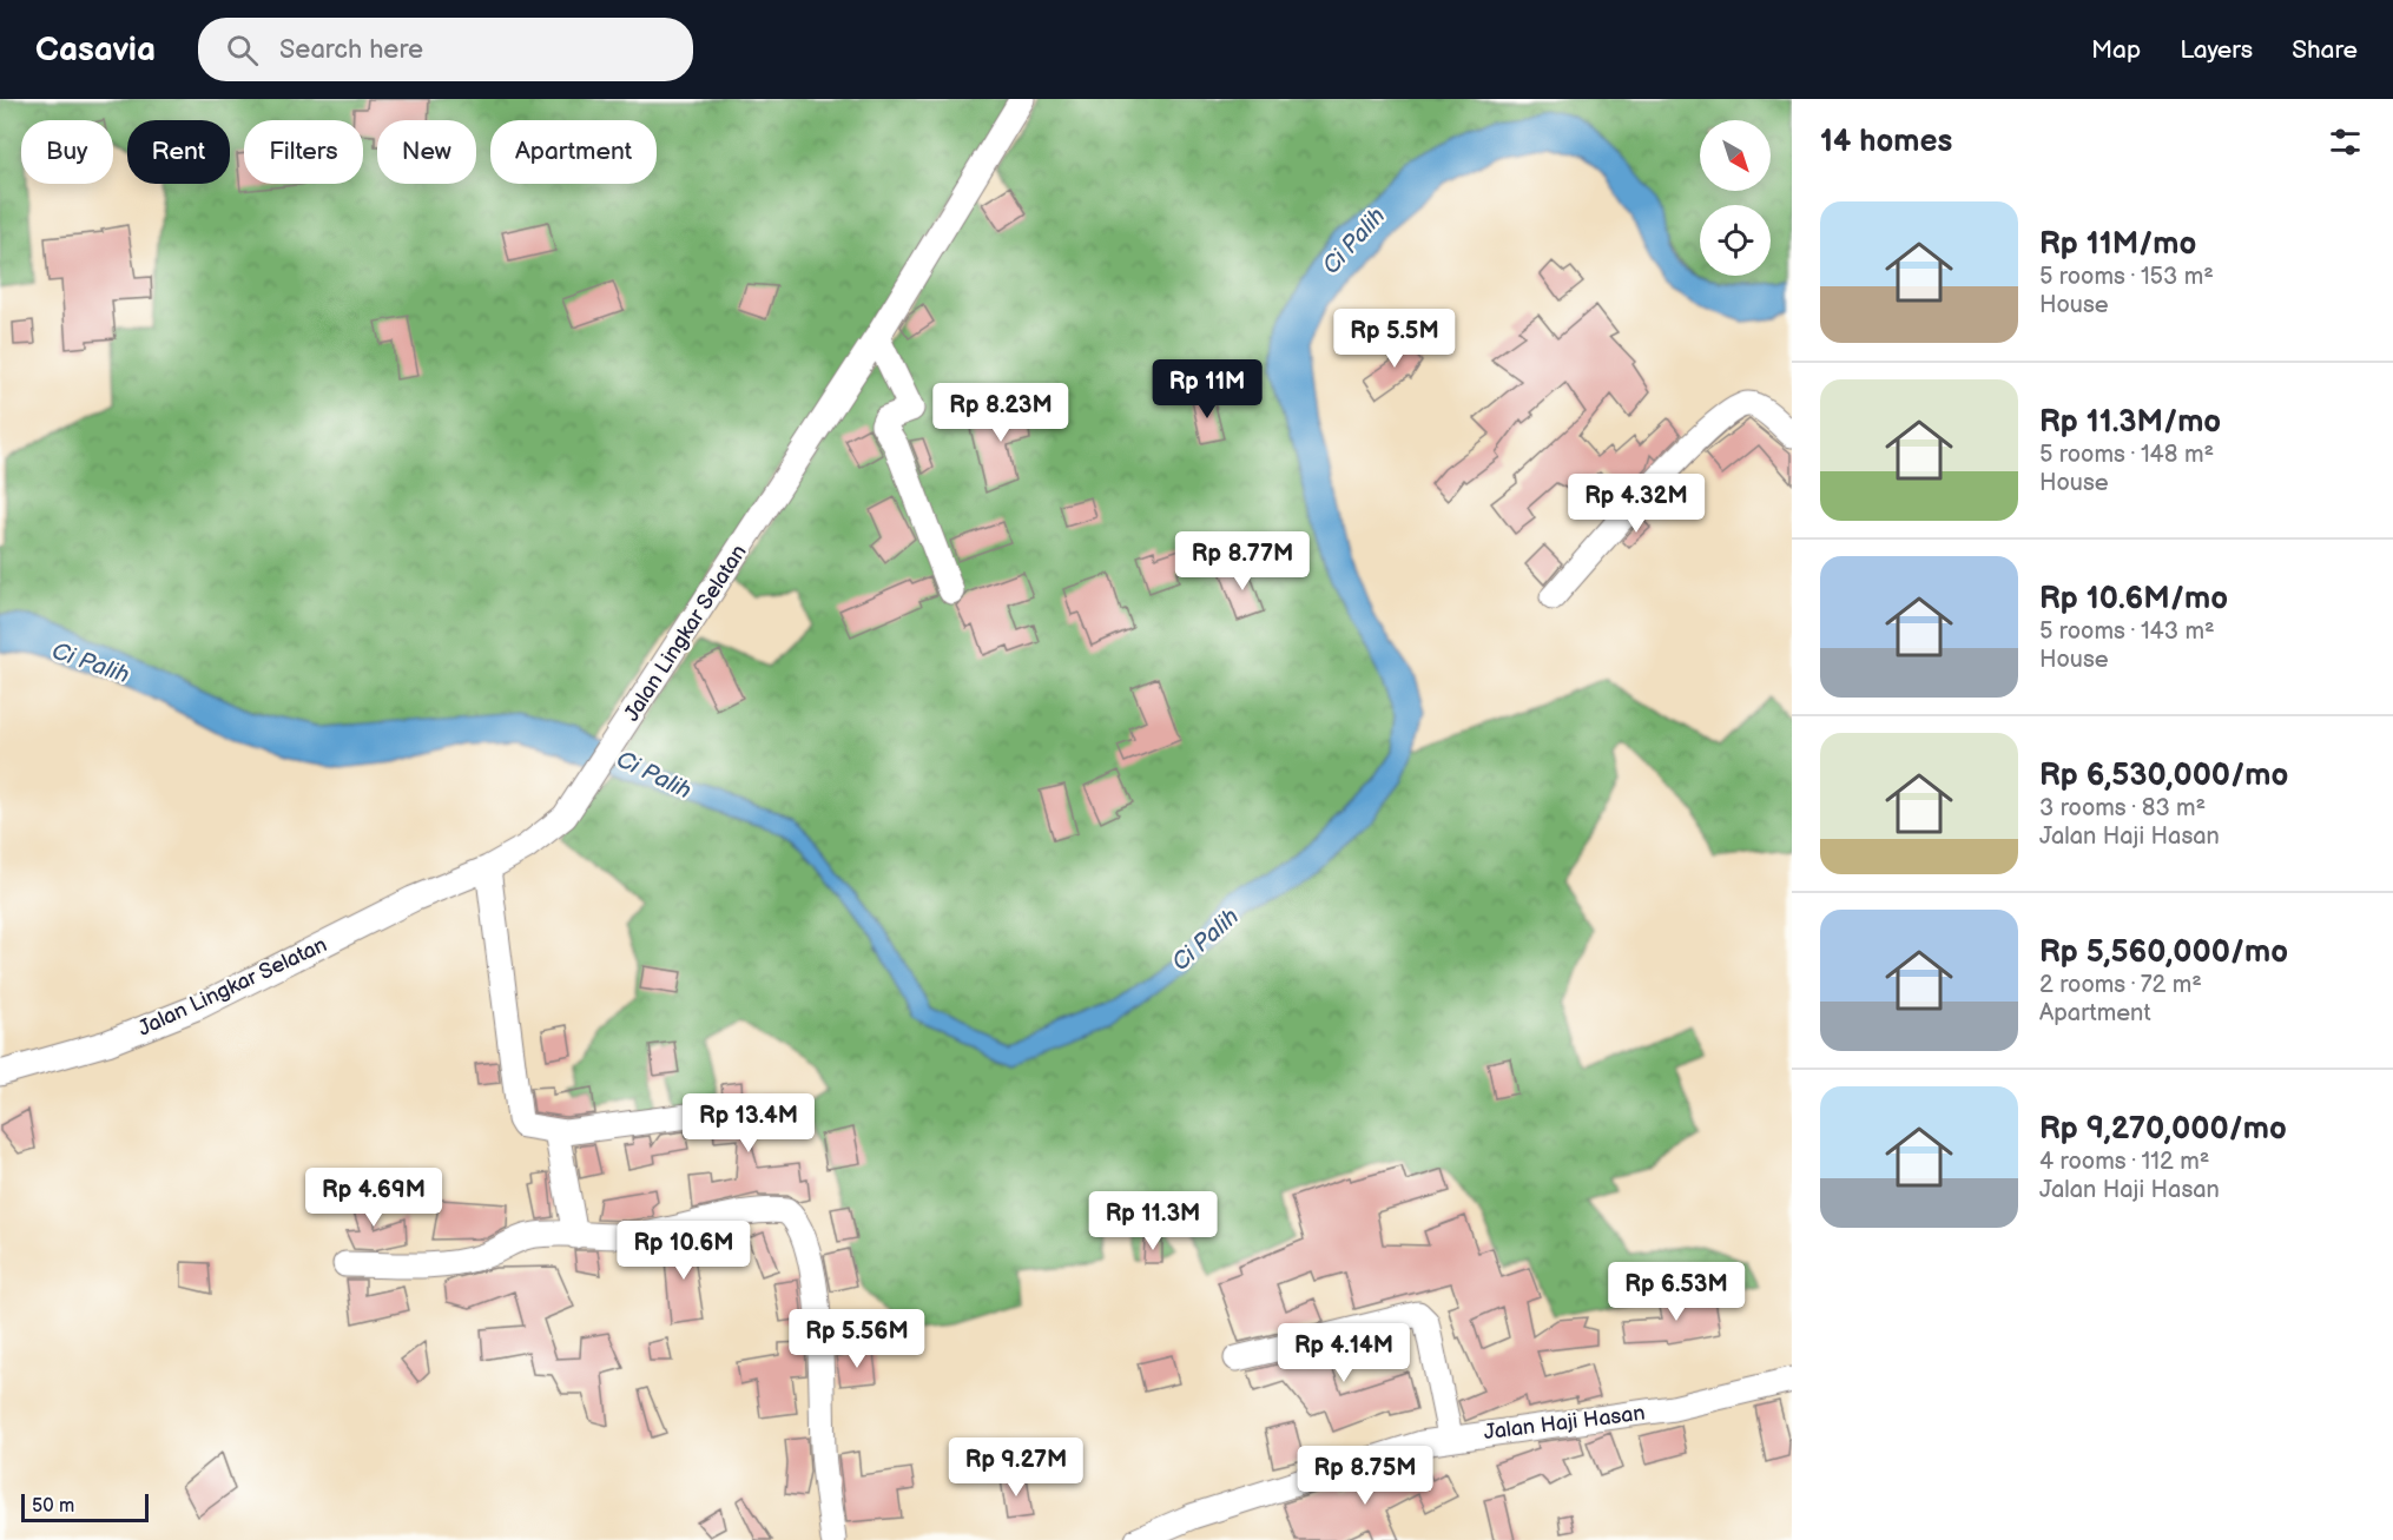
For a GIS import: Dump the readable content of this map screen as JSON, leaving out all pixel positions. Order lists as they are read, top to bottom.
{
  "streets": {
    "street": ["Jalan Lingkar Selatan", "Jalan Haji Hasan"]
  },
  "water": ["Ci Palih"],
  "scale_bar": "50 m",
  "north": "bottom right",
  "page": {
    "header": "Casavia",
    "search": "Search here",
    "nav": ["Map", "Layers", "Share"],
    "heading": "14 homes",
    "chip": [
      "Buy",
      "Rent",
      "Filters",
      "New",
      "Apartment"
    ],
    "list": [
      {
        "name": "Rp 11M/mo",
        "note": "5 rooms · 153 m² · House"
      },
      {
        "name": "Rp 11.3M/mo",
        "note": "5 rooms · 148 m² · House"
      },
      {
        "name": "Rp 10.6M/mo",
        "note": "5 rooms · 143 m² · House"
      },
      {
        "name": "Rp 6,530,000/mo",
        "note": "3 rooms · 83 m² · Jalan Haji Hasan"
      },
      {
        "name": "Rp 5,560,000/mo",
        "note": "2 rooms · 72 m² · Apartment"
      },
      {
        "name": "Rp 9,270,000/mo",
        "note": "4 rooms · 112 m² · Jalan Haji Hasan"
      }
    ],
    "price": [
      "Rp 5.5M",
      "Rp 11M",
      "Rp 8.23M",
      "Rp 4.32M",
      "Rp 8.77M",
      "Rp 13.4M",
      "Rp 4.69M",
      "Rp 11.3M",
      "Rp 10.6M",
      "Rp 6.53M",
      "Rp 5.56M",
      "Rp 4.14M",
      "Rp 9.27M",
      "Rp 8.75M"
    ],
    "scale": "50 m"
  }
}
